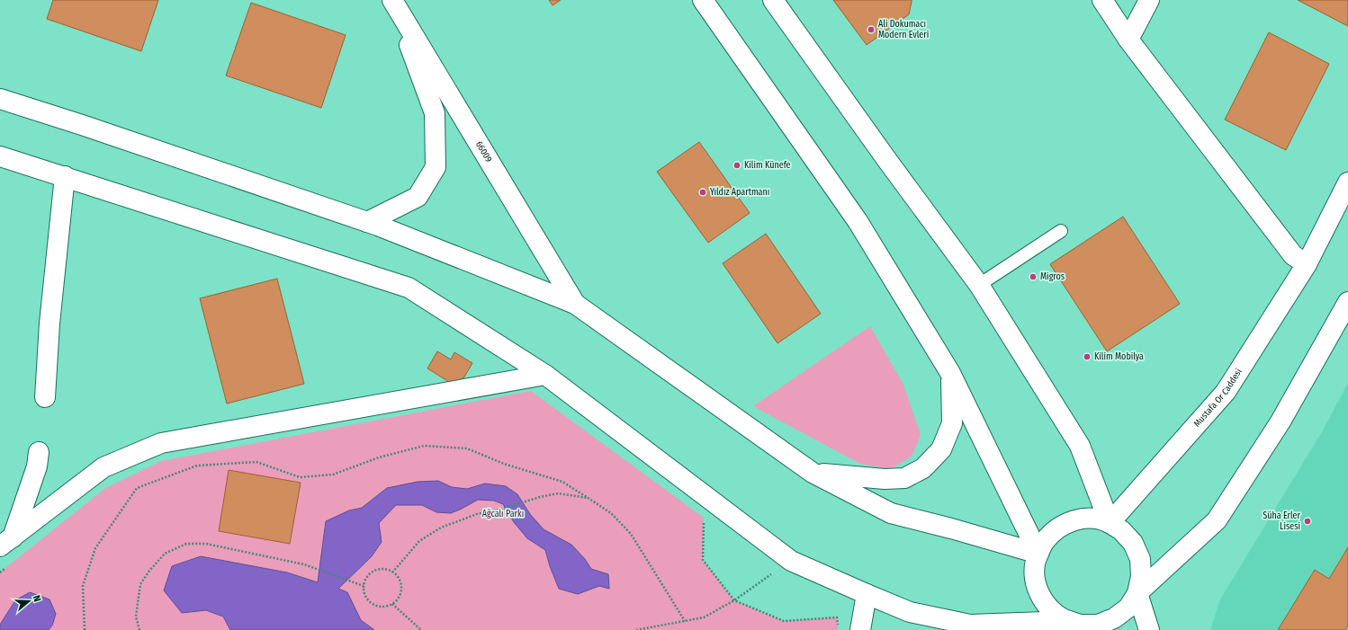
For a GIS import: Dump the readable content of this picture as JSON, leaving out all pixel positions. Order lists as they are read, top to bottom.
{
  "streets": {
    "main road": ["66009", "Mustafa Or Caddesi"]
  },
  "parks": ["Ağcalı Parkı"],
  "places": [
    "Ali Dokumacı Modern Evleri",
    "Kilim Künefe",
    "Yıldız Apartmanı",
    "Migros",
    "Kilim Mobilya",
    "Süha Erler Lisesi"
  ],
  "north": "right"
}
